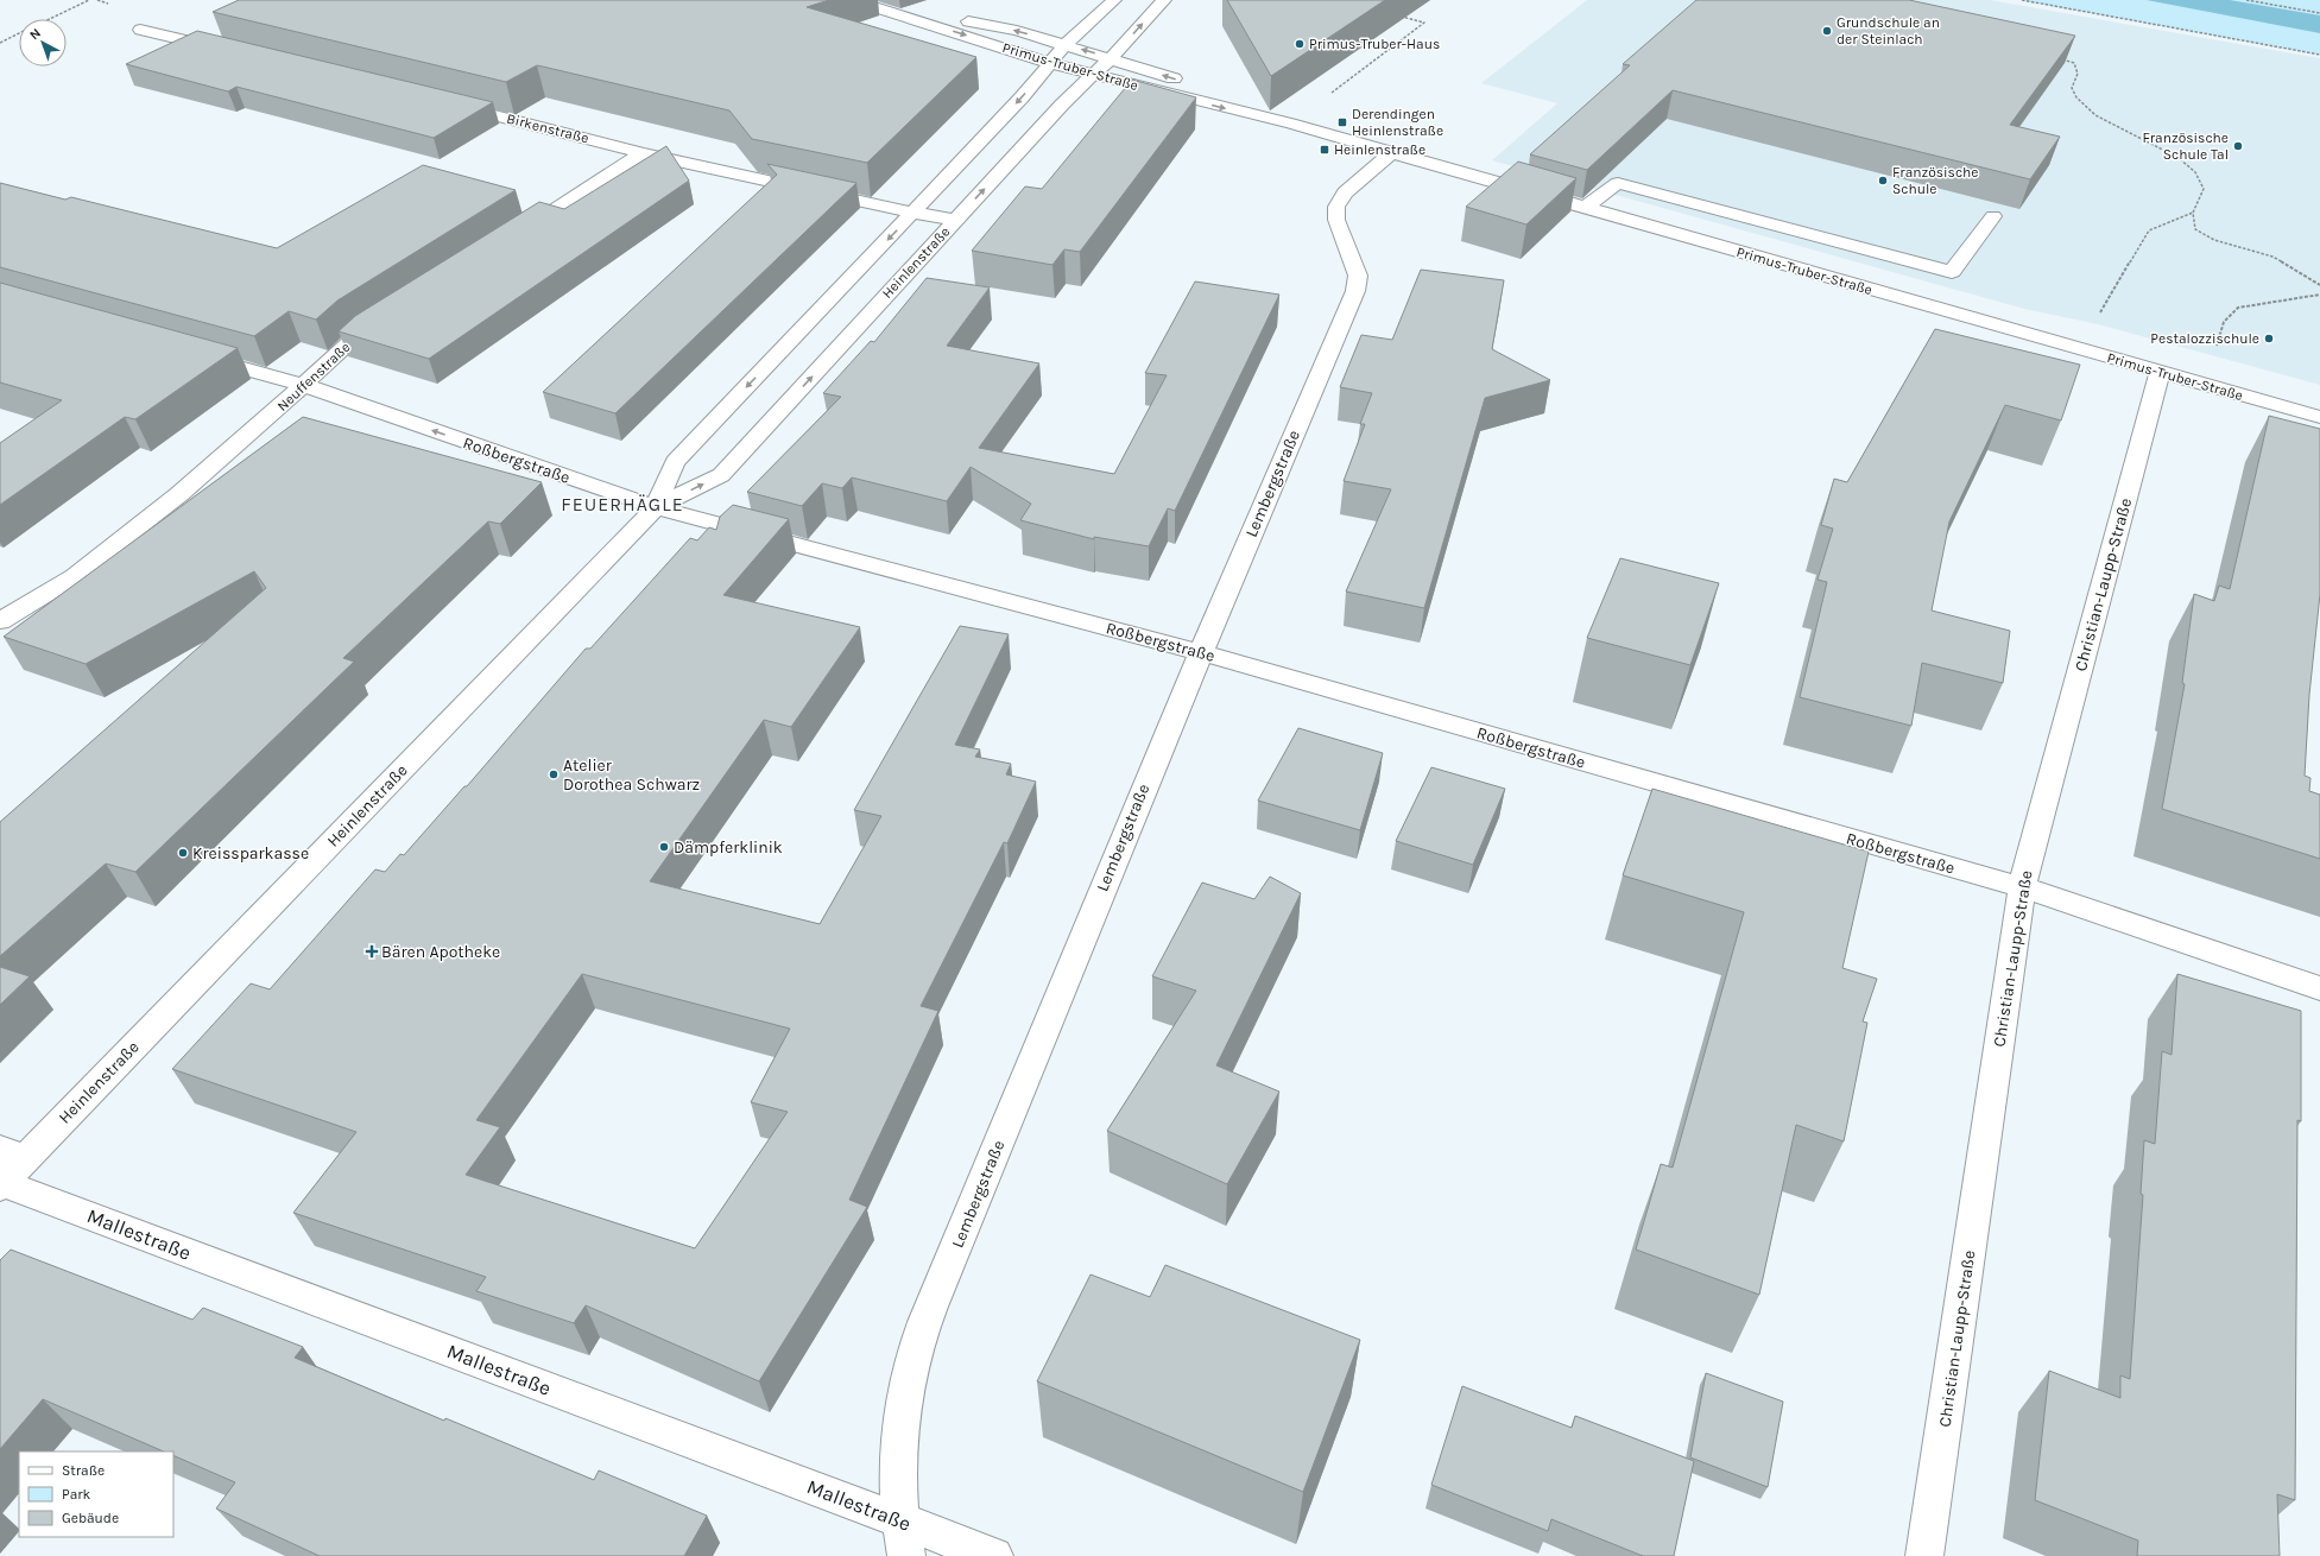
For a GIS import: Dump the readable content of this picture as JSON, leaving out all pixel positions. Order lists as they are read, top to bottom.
{
  "streets": {
    "street": [
      "Primus-Truber-Straße",
      "Birkenstraße",
      "Heinlenstraße",
      "Neuffenstraße",
      "Roßbergstraße",
      "Lembergstraße",
      "Christian-Laupp-Straße",
      "Mallestraße"
    ]
  },
  "crossings": [
    ["Primus-Truber-Straße", "Heinlenstraße"],
    ["Primus-Truber-Straße", "Lembergstraße"],
    ["Primus-Truber-Straße", "Christian-Laupp-Straße"],
    ["Birkenstraße", "Heinlenstraße"],
    ["Heinlenstraße", "Roßbergstraße"],
    ["Heinlenstraße", "Mallestraße"],
    ["Neuffenstraße", "Roßbergstraße"],
    ["Roßbergstraße", "Lembergstraße"],
    ["Roßbergstraße", "Christian-Laupp-Straße"],
    ["Lembergstraße", "Mallestraße"]
  ],
  "districts": ["FEUERHÄGLE"],
  "places": {
    "other": [
      "Grundschule an der Steinlach",
      "Primus-Truber-Haus",
      "Französische Schule Tal",
      "Französische Schule",
      "Pestalozzischule",
      "Atelier Dorothea Schwarz",
      "Dämpferklinik",
      "Kreissparkasse"
    ],
    "transit": ["Derendingen Heinlenstraße", "Heinlenstraße"],
    "health": ["Bären Apotheke"]
  },
  "legend": ["Straße", "Park", "Gebäude"],
  "north": "top left"
}
